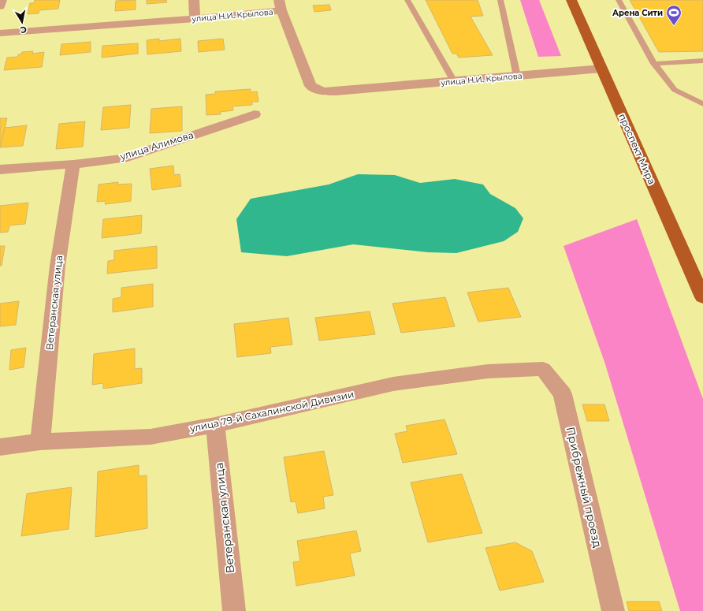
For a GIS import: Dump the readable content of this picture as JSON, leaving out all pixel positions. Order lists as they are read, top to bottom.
{
  "streets": {
    "main road": ["проспект Мира"],
    "street": [
      "улица Н.И. Крылова",
      "улица Алимова",
      "Ветеранская улица",
      "улица 79-й Сахалинской Дивизии",
      "Прибрежный проезд"
    ]
  },
  "crossings": [
    ["улица Н.И. Крылова", "проспект Мира"],
    ["улица Алимова", "Ветеранская улица"],
    ["Ветеранская улица", "улица 79-й Сахалинской Дивизии"],
    ["улица 79-й Сахалинской Дивизии", "Прибрежный проезд"]
  ],
  "places": {
    "sports": ["Арена Сити"]
  },
  "north": "bottom"
}
